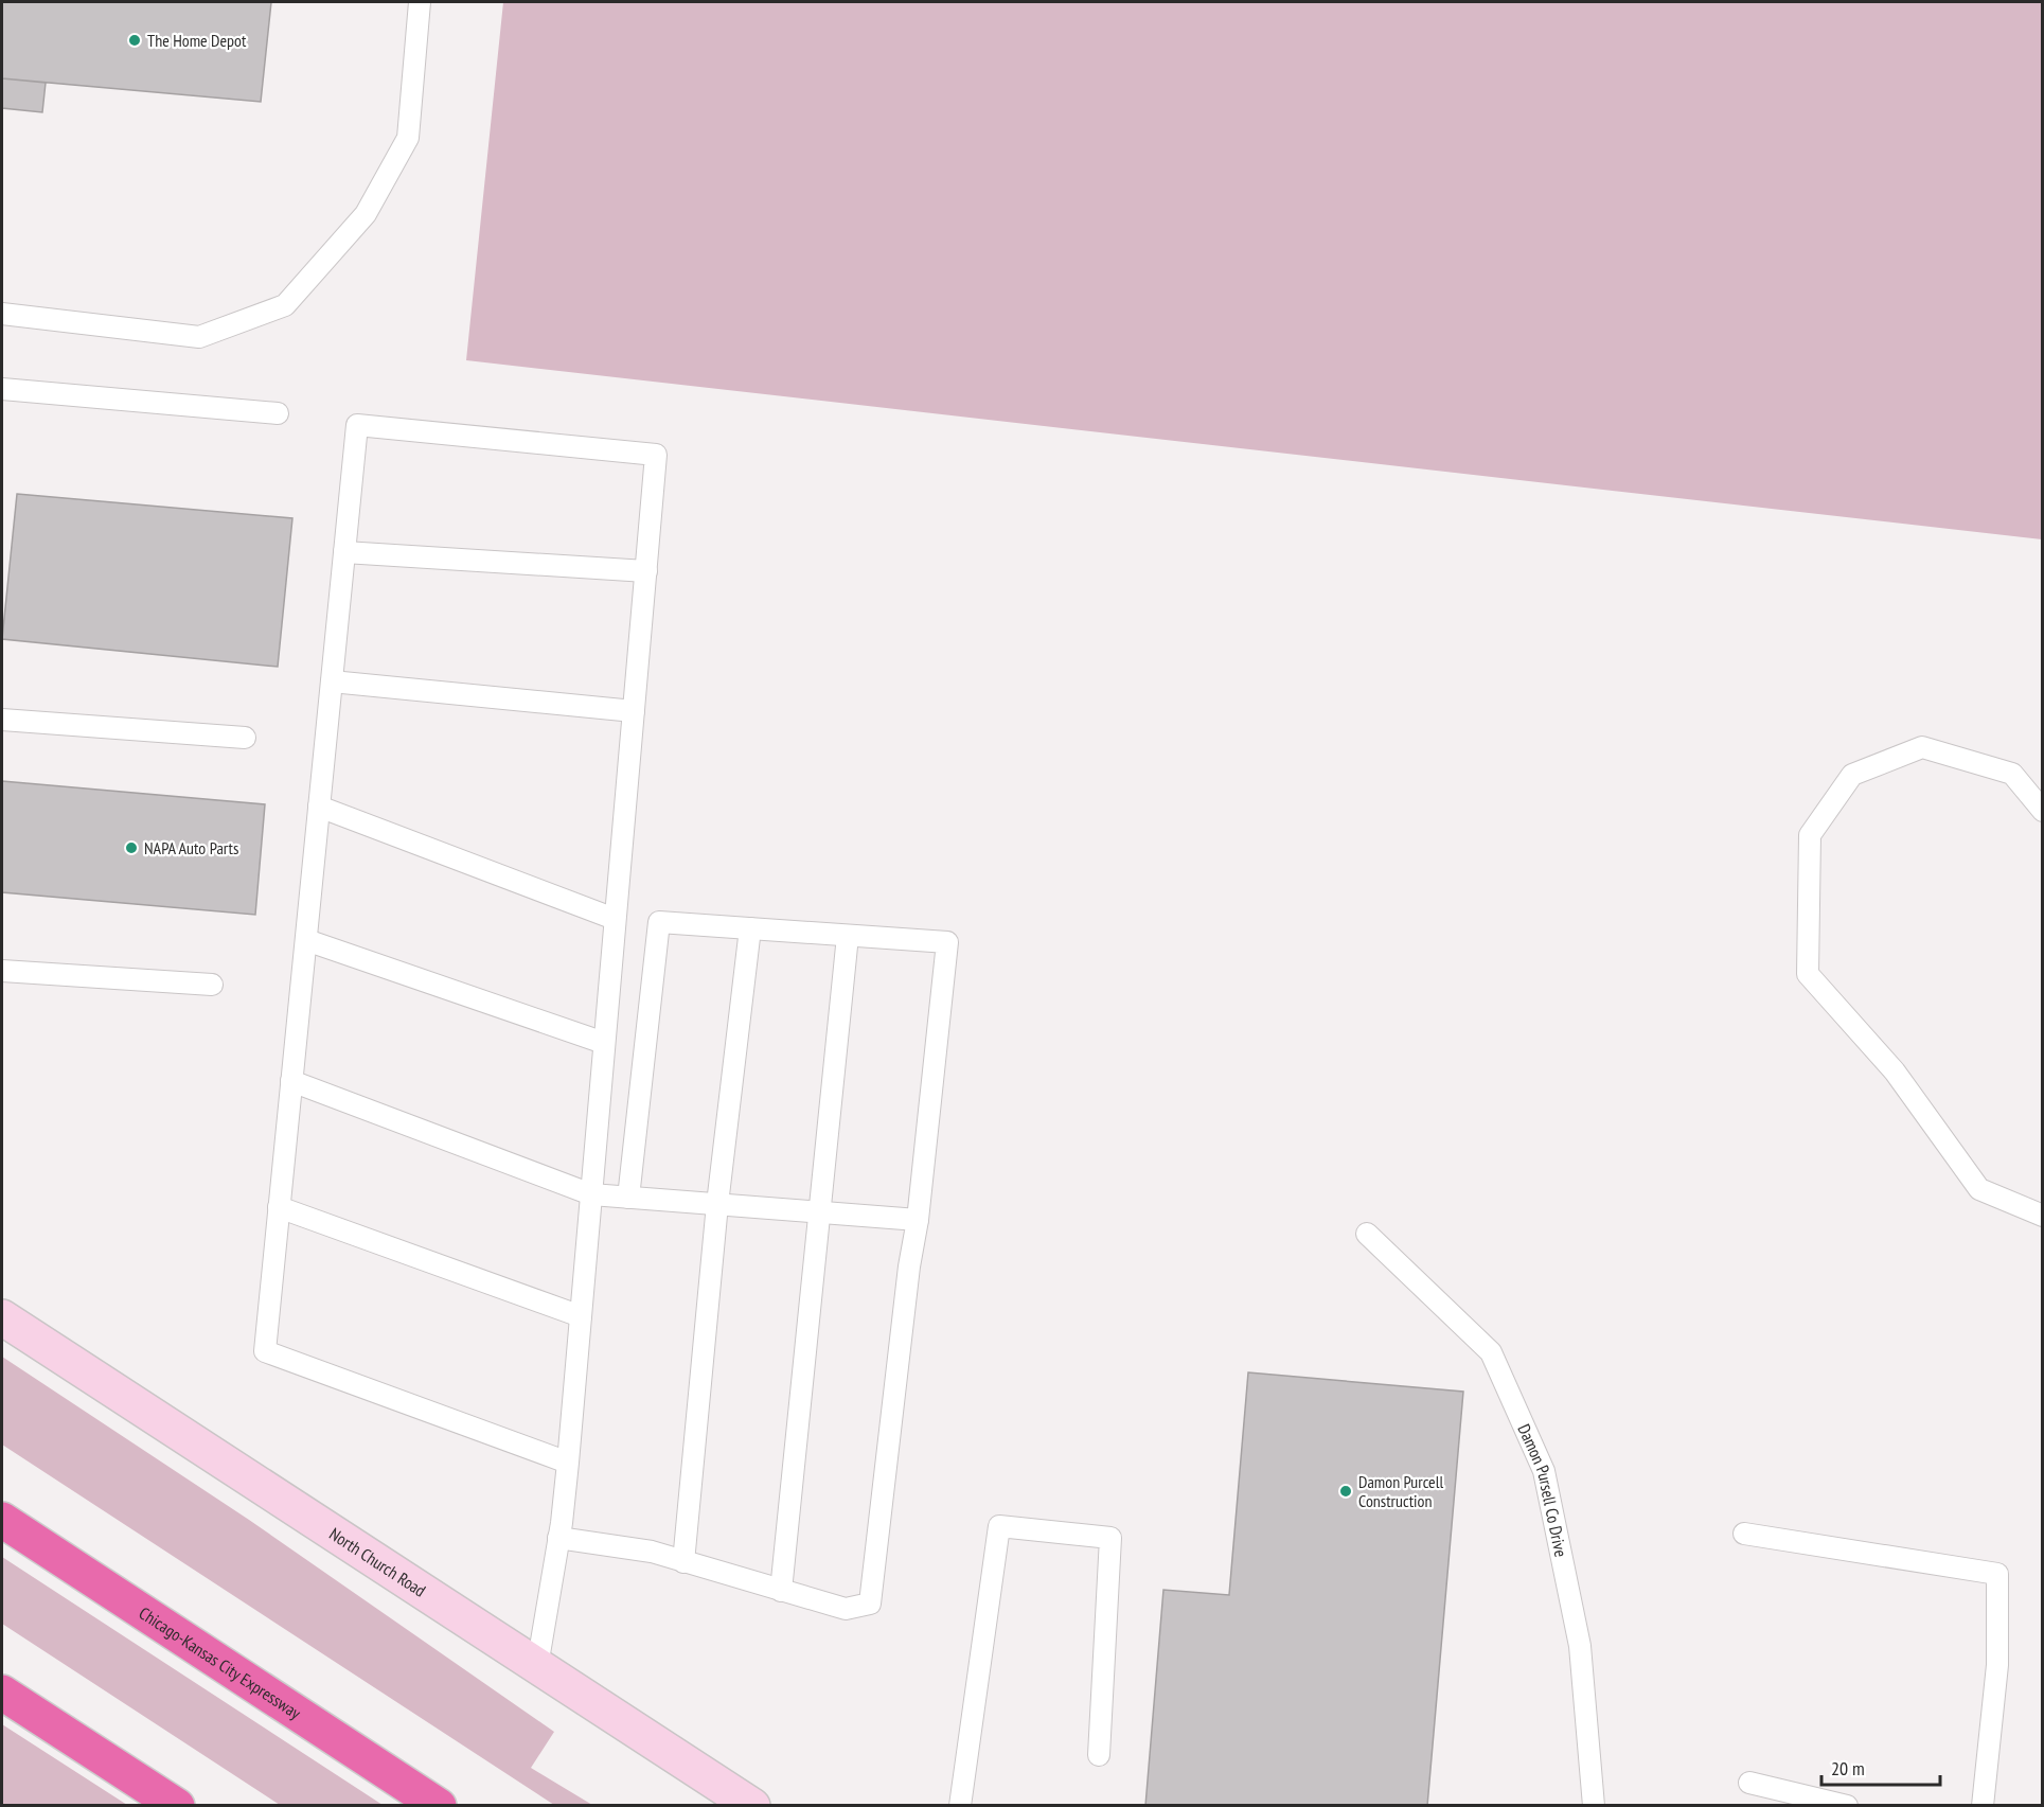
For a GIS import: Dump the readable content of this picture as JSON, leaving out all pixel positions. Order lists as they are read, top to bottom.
{
  "streets": {
    "highway": ["Chicago-Kansas City Expressway"],
    "main road": ["North Church Road"],
    "lane": ["Damon Pursell Co Drive"]
  },
  "places": ["The Home Depot", "NAPA Auto Parts", "Damon Purcell Construction"],
  "scale_bar": "20 m"
}
